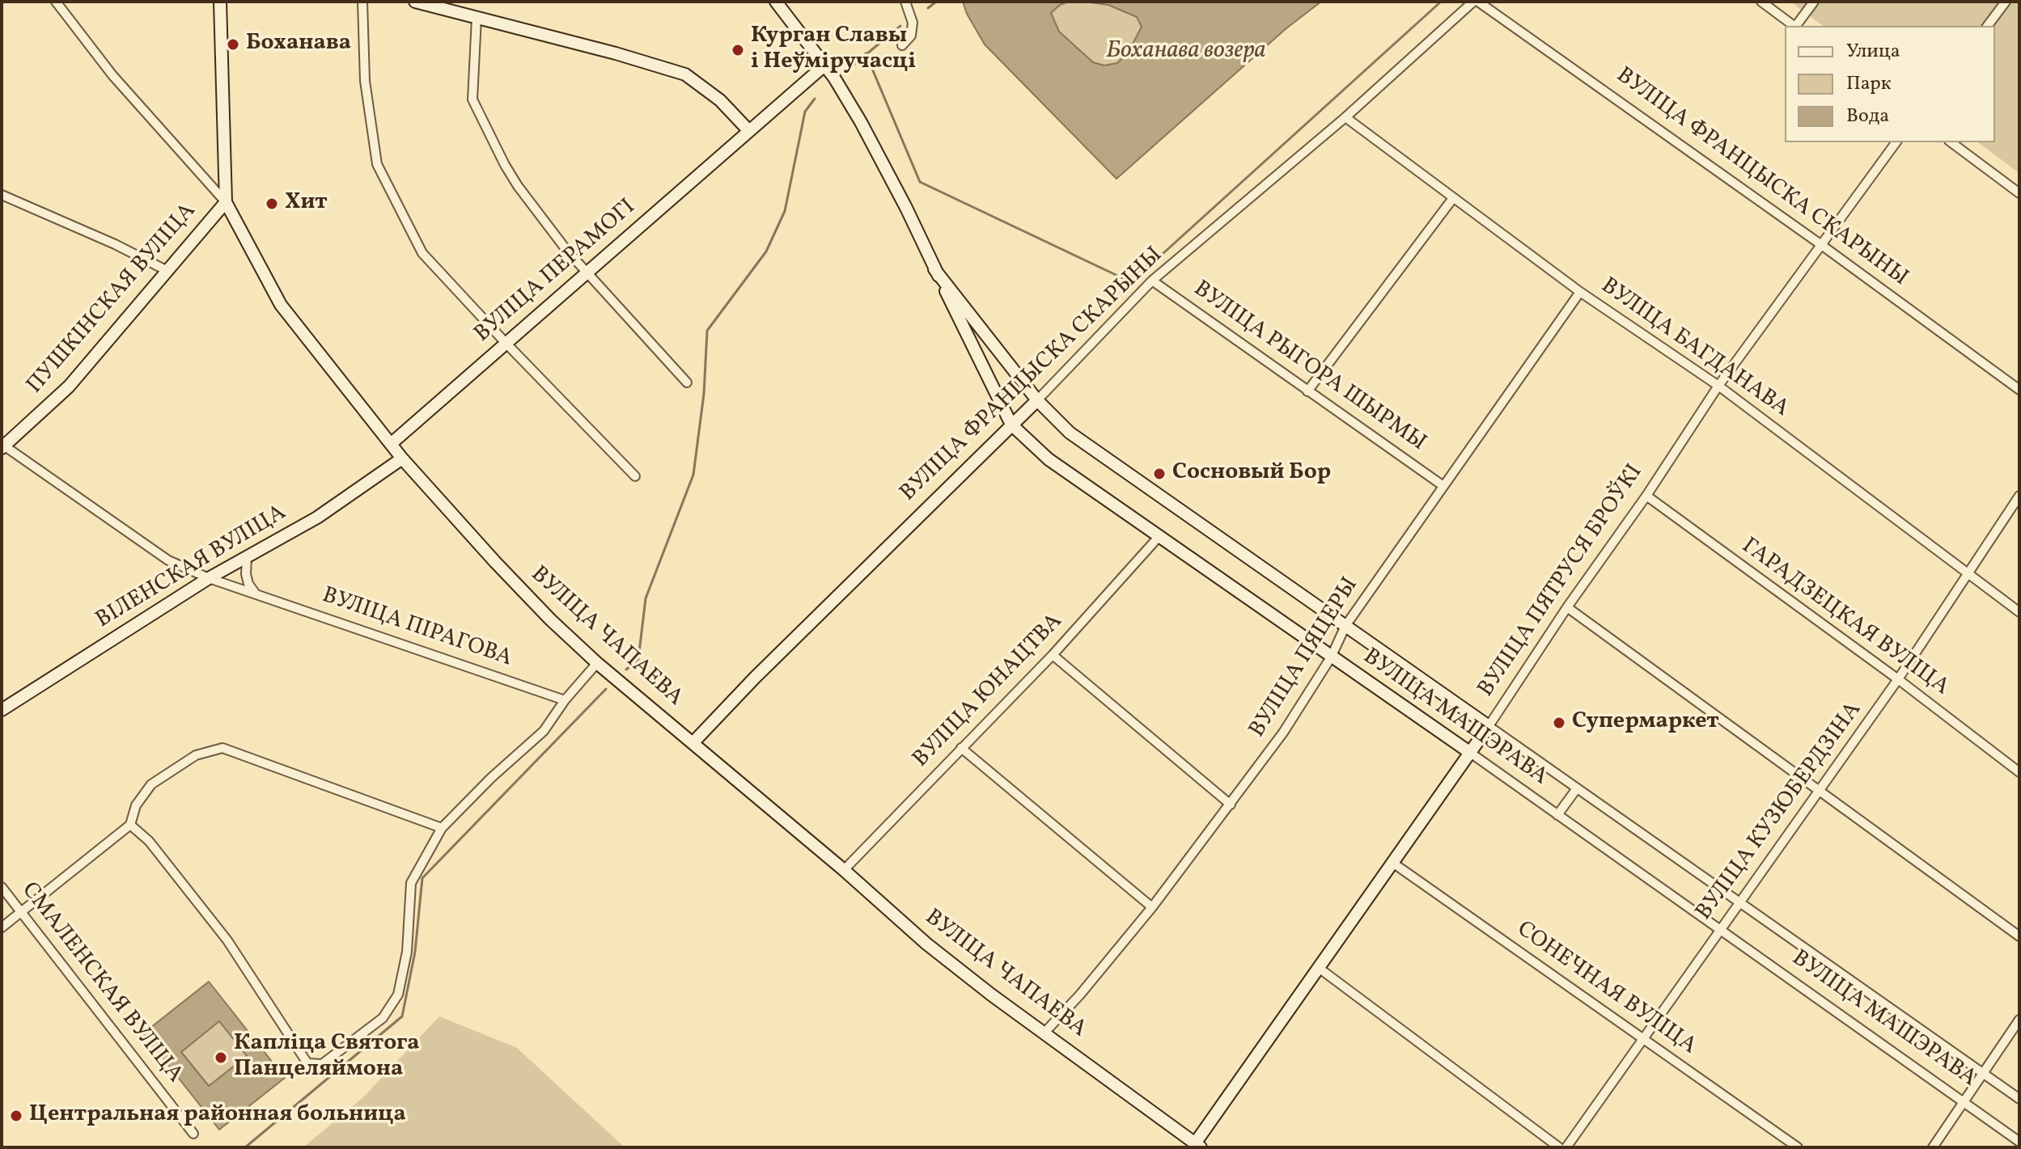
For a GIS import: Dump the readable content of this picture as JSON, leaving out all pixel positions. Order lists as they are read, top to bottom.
{
  "streets": {
    "street": [
      "ВУЛІЦА ФРАНЦЫСКА СКАРЫНЫ",
      "ВУЛІЦА ПЕРАМОГІ",
      "ПУШКІНСКАЯ ВУЛІЦА",
      "ВУЛІЦА БАГДАНАВА",
      "ВУЛІЦА РЫГОРА ШЫРМЫ",
      "ВІЛЕНСКАЯ ВУЛІЦА",
      "ВУЛІЦА ПЯТРУСЯ БРОЎКІ",
      "ГАРАДЗЕЦКАЯ ВУЛІЦА",
      "ВУЛІЦА ПІРАГОВА",
      "ВУЛІЦА ЧАПАЕВА",
      "ВУЛІЦА ПЯЦЕРЫ",
      "ВУЛІЦА ЮНАЦТВА",
      "ВУЛІЦА МАШЭРАВА",
      "ВУЛІЦА КУЗЮБЕРДЗІНА",
      "СМАЛЕНСКАЯ ВУЛІЦА",
      "СОНЕЧНАЯ ВУЛІЦА"
    ]
  },
  "crossings": [
    ["ВУЛІЦА ФРАНЦЫСКА СКАРЫНЫ", "ВУЛІЦА БАГДАНАВА"],
    ["ВУЛІЦА ФРАНЦЫСКА СКАРЫНЫ", "ВУЛІЦА РЫГОРА ШЫРМЫ"],
    ["ВУЛІЦА ФРАНЦЫСКА СКАРЫНЫ", "ВУЛІЦА ПЯТРУСЯ БРОЎКІ"],
    ["ВУЛІЦА ФРАНЦЫСКА СКАРЫНЫ", "ВУЛІЦА ЧАПАЕВА"],
    ["ВУЛІЦА ФРАНЦЫСКА СКАРЫНЫ", "ВУЛІЦА МАШЭРАВА"],
    ["ВУЛІЦА ПЕРАМОГІ", "ВУЛІЦА ЧАПАЕВА"],
    ["ВУЛІЦА ПЕРАМОГІ", "ВУЛІЦА МАШЭРАВА"],
    ["ПУШКІНСКАЯ ВУЛІЦА", "ВУЛІЦА ПІРАГОВА"],
    ["ПУШКІНСКАЯ ВУЛІЦА", "ВУЛІЦА ЧАПАЕВА"],
    ["ВУЛІЦА БАГДАНАВА", "ВУЛІЦА ПЯТРУСЯ БРОЎКІ"],
    ["ВУЛІЦА БАГДАНАВА", "ВУЛІЦА ПЯЦЕРЫ"],
    ["ВУЛІЦА БАГДАНАВА", "ВУЛІЦА КУЗЮБЕРДЗІНА"],
    ["ВУЛІЦА РЫГОРА ШЫРМЫ", "ВУЛІЦА ПЯЦЕРЫ"],
    ["ВІЛЕНСКАЯ ВУЛІЦА", "ВУЛІЦА ПІРАГОВА"],
    ["ВІЛЕНСКАЯ ВУЛІЦА", "ВУЛІЦА ЧАПАЕВА"],
    ["ВУЛІЦА ПЯТРУСЯ БРОЎКІ", "ГАРАДЗЕЦКАЯ ВУЛІЦА"],
    ["ВУЛІЦА ПЯТРУСЯ БРОЎКІ", "ВУЛІЦА ЧАПАЕВА"],
    ["ВУЛІЦА ПЯТРУСЯ БРОЎКІ", "ВУЛІЦА МАШЭРАВА"],
    ["ВУЛІЦА ПЯТРУСЯ БРОЎКІ", "СОНЕЧНАЯ ВУЛІЦА"],
    ["ГАРАДЗЕЦКАЯ ВУЛІЦА", "ВУЛІЦА КУЗЮБЕРДЗІНА"],
    ["ВУЛІЦА ЧАПАЕВА", "ВУЛІЦА ПЯЦЕРЫ"],
    ["ВУЛІЦА ЧАПАЕВА", "ВУЛІЦА ЮНАЦТВА"],
    ["ВУЛІЦА ПЯЦЕРЫ", "ВУЛІЦА МАШЭРАВА"],
    ["ВУЛІЦА ЮНАЦТВА", "ВУЛІЦА МАШЭРАВА"],
    ["ВУЛІЦА МАШЭРАВА", "ВУЛІЦА КУЗЮБЕРДЗІНА"],
    ["ВУЛІЦА КУЗЮБЕРДЗІНА", "СОНЕЧНАЯ ВУЛІЦА"]
  ],
  "water": ["Боханава возера"],
  "places": [
    "Боханава",
    "Курган Славы і Неўміручасці",
    "Хит",
    "Сосновый Бор",
    "Супермаркет",
    "Капліца Святога Панцеляймона",
    "Центральная районная больница"
  ],
  "legend": ["Улица", "Парк", "Вода"]
}
